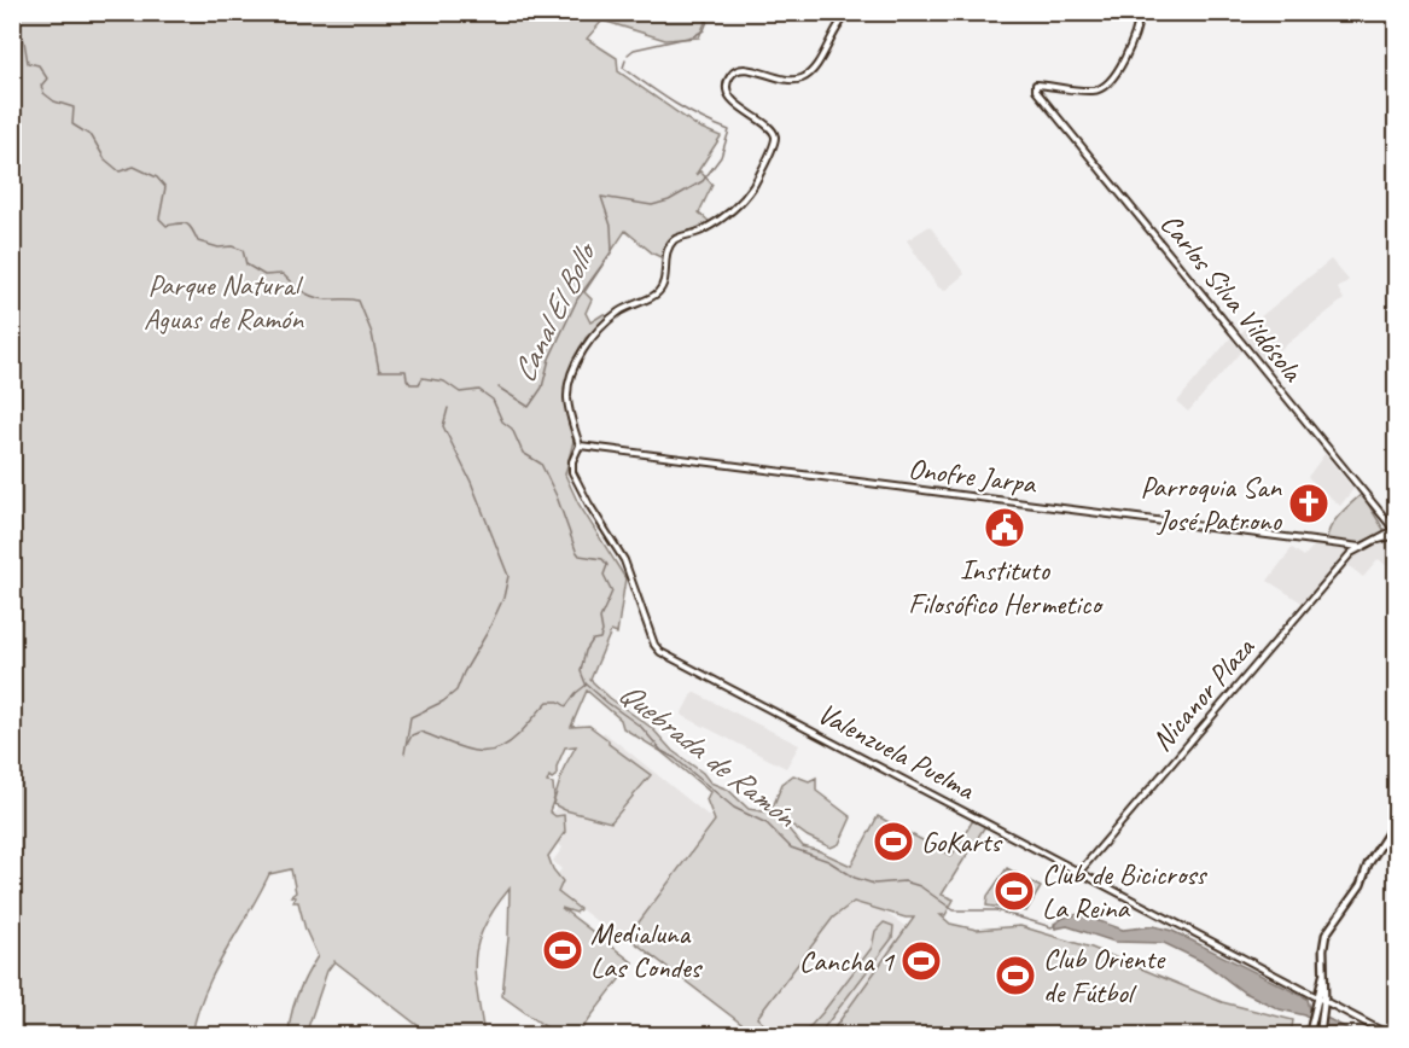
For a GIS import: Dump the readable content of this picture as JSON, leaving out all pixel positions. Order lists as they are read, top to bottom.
{
  "streets": {
    "street": [
      "Carlos Silva Vildósola",
      "Onofre Jarpa",
      "Nicanor Plaza",
      "Valenzuela Puelma"
    ]
  },
  "crossings": [
    ["Onofre Jarpa", "Nicanor Plaza"],
    ["Onofre Jarpa", "Valenzuela Puelma"],
    ["Nicanor Plaza", "Valenzuela Puelma"]
  ],
  "water": ["Canal El Bollo", "Quebrada de Ramón"],
  "parks": ["Parque Natural Aguas de Ramón"],
  "places": {
    "church": ["Parroquia San José Patrono"],
    "public building": ["Instituto Filosófico Hermetico"],
    "sports": [
      "GoKarts",
      "Club de Bicicross La Reina",
      "Medialuna Las Condes",
      "Cancha 1",
      "Club Oriente de Fútbol"
    ]
  }
}
